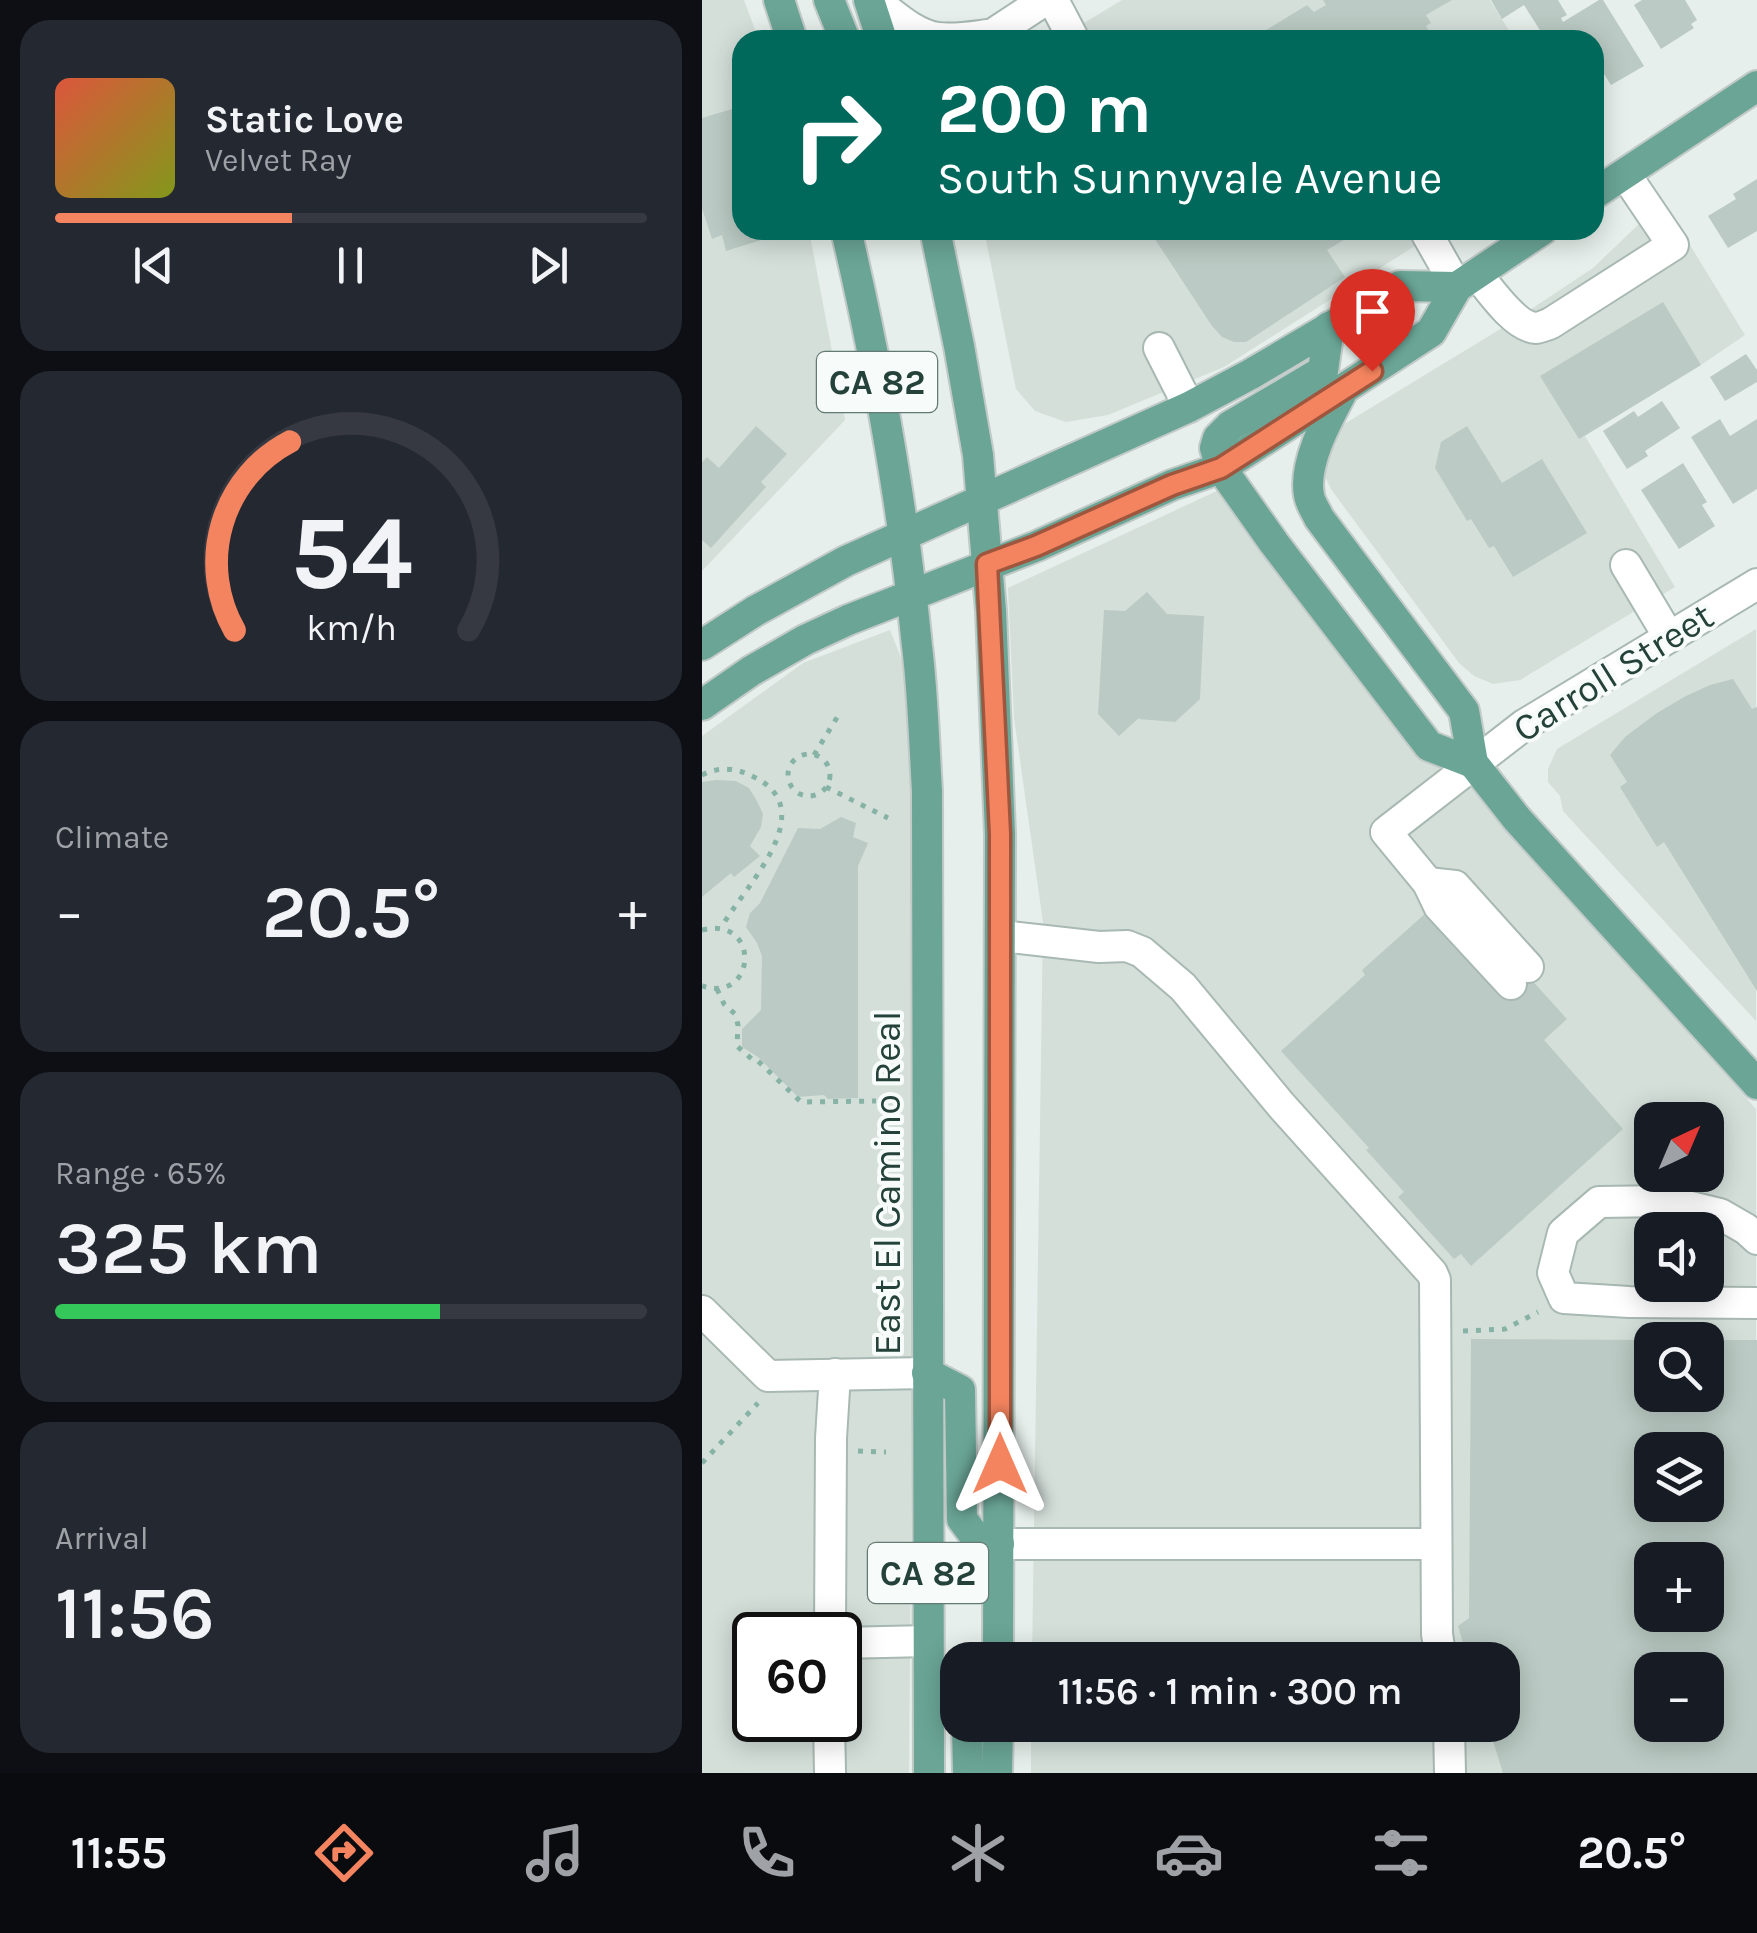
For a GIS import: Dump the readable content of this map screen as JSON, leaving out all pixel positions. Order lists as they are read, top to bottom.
{
  "streets": {
    "main road": ["CA 82", "East El Camino Real"],
    "street": ["Carroll Street"]
  },
  "crossings": [
    ["CA 82", "East El Camino Real"]
  ],
  "north": "top right",
  "page": {
    "turn": ["200 m", "South Sunnyvale Avenue"],
    "song": ["Static Love", "Velvet Ray"],
    "tile": [
      "Climate",
      ["Range · 65%", "325 km"],
      ["Arrival", "11:56"]
    ],
    "heat": ["−", "20.5°", "+"],
    "map_buttons": ["+", "−"],
    "limit": "60",
    "trip": "11:56 · 1 min · 300 m",
    "tabs": ["11:55", "20.5°"],
    "gauge": ["54", "km/h"]
  }
}
